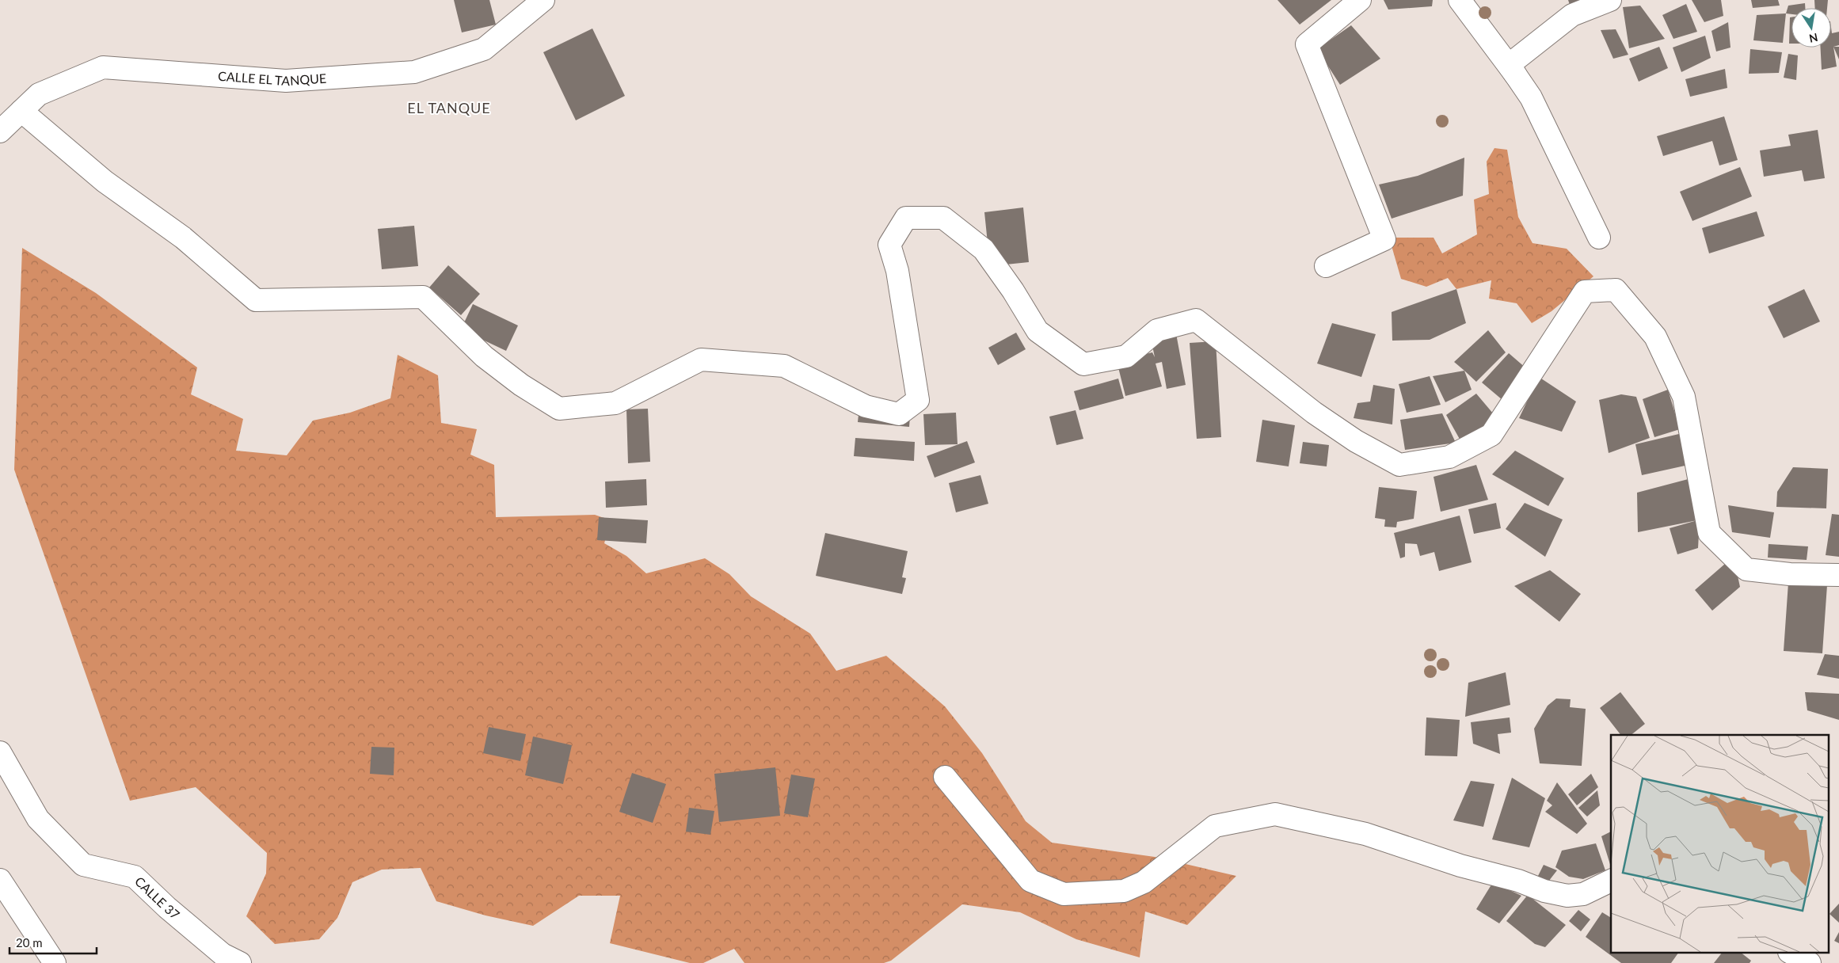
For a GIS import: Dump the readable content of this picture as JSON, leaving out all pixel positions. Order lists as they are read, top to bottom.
{
  "streets": {
    "street": ["CALLE EL TANQUE", "CALLE 37"]
  },
  "districts": ["EL TANQUE"],
  "scale_bar": "20 m",
  "north": "bottom"
}
